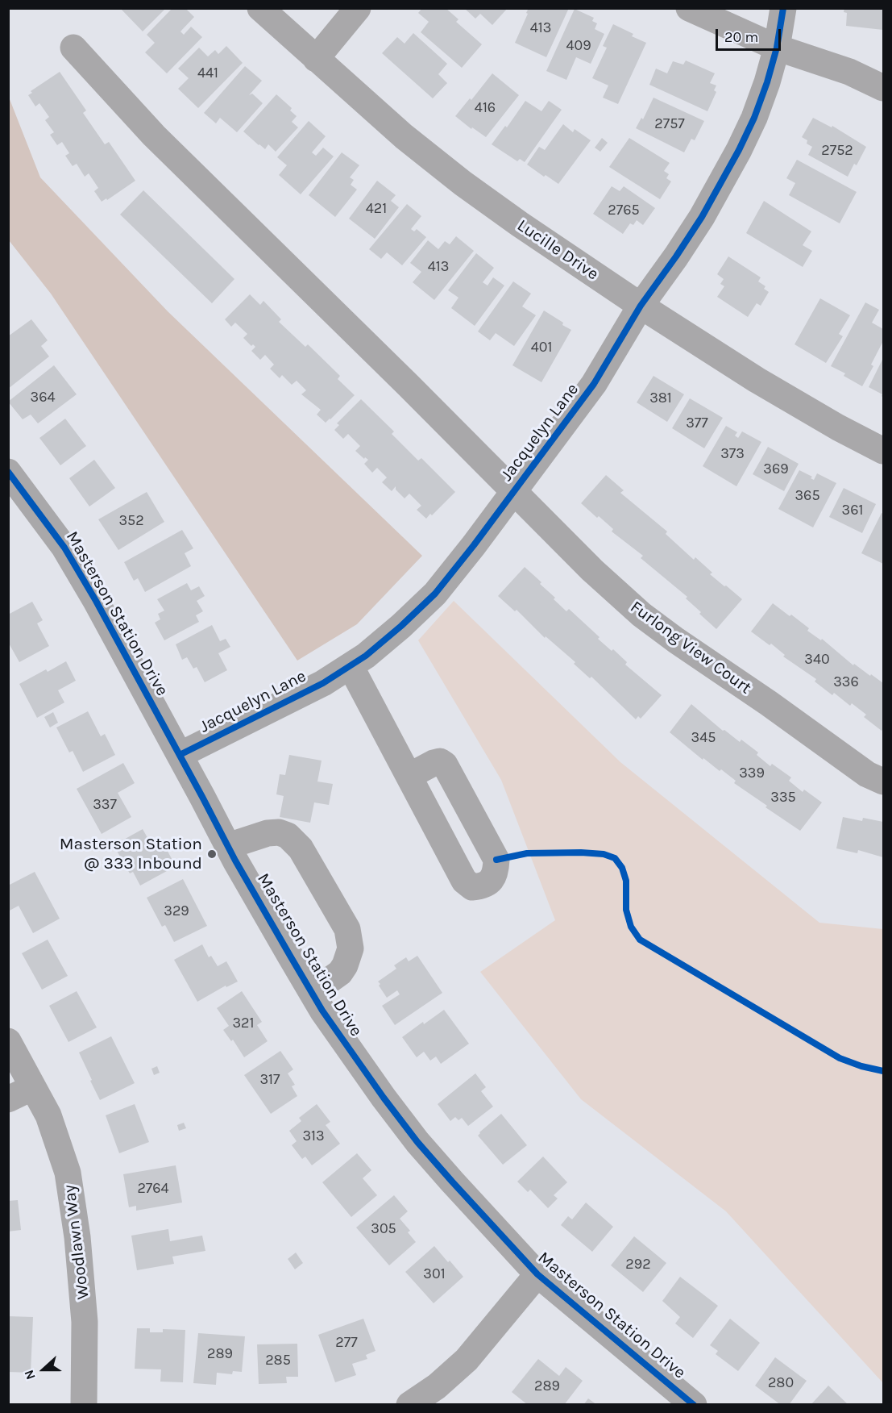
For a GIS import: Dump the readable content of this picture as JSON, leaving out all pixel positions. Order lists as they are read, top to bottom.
{
  "streets": {
    "street": [
      "Lucille Drive",
      "Jacquelyn Lane",
      "Masterson Station Drive",
      "Furlong View Court",
      "Woodlawn Way"
    ]
  },
  "crossings": [
    ["Lucille Drive", "Jacquelyn Lane"],
    ["Jacquelyn Lane", "Masterson Station Drive"],
    ["Jacquelyn Lane", "Furlong View Court"]
  ],
  "places": ["Masterson Station @ 333 Inbound"],
  "house_numbers": [
    "413",
    "409",
    "441",
    "416",
    "2757",
    "2752",
    "421",
    "2765",
    "413",
    "401",
    "364",
    "381",
    "377",
    "373",
    "369",
    "365",
    "361",
    "352",
    "340",
    "336",
    "345",
    "339",
    "335",
    "337",
    "329",
    "321",
    "317",
    "313",
    "2764",
    "305",
    "292",
    "301",
    "277",
    "289",
    "285",
    "280",
    "289"
  ],
  "scale_bar": "20 m",
  "north": "left"
}
